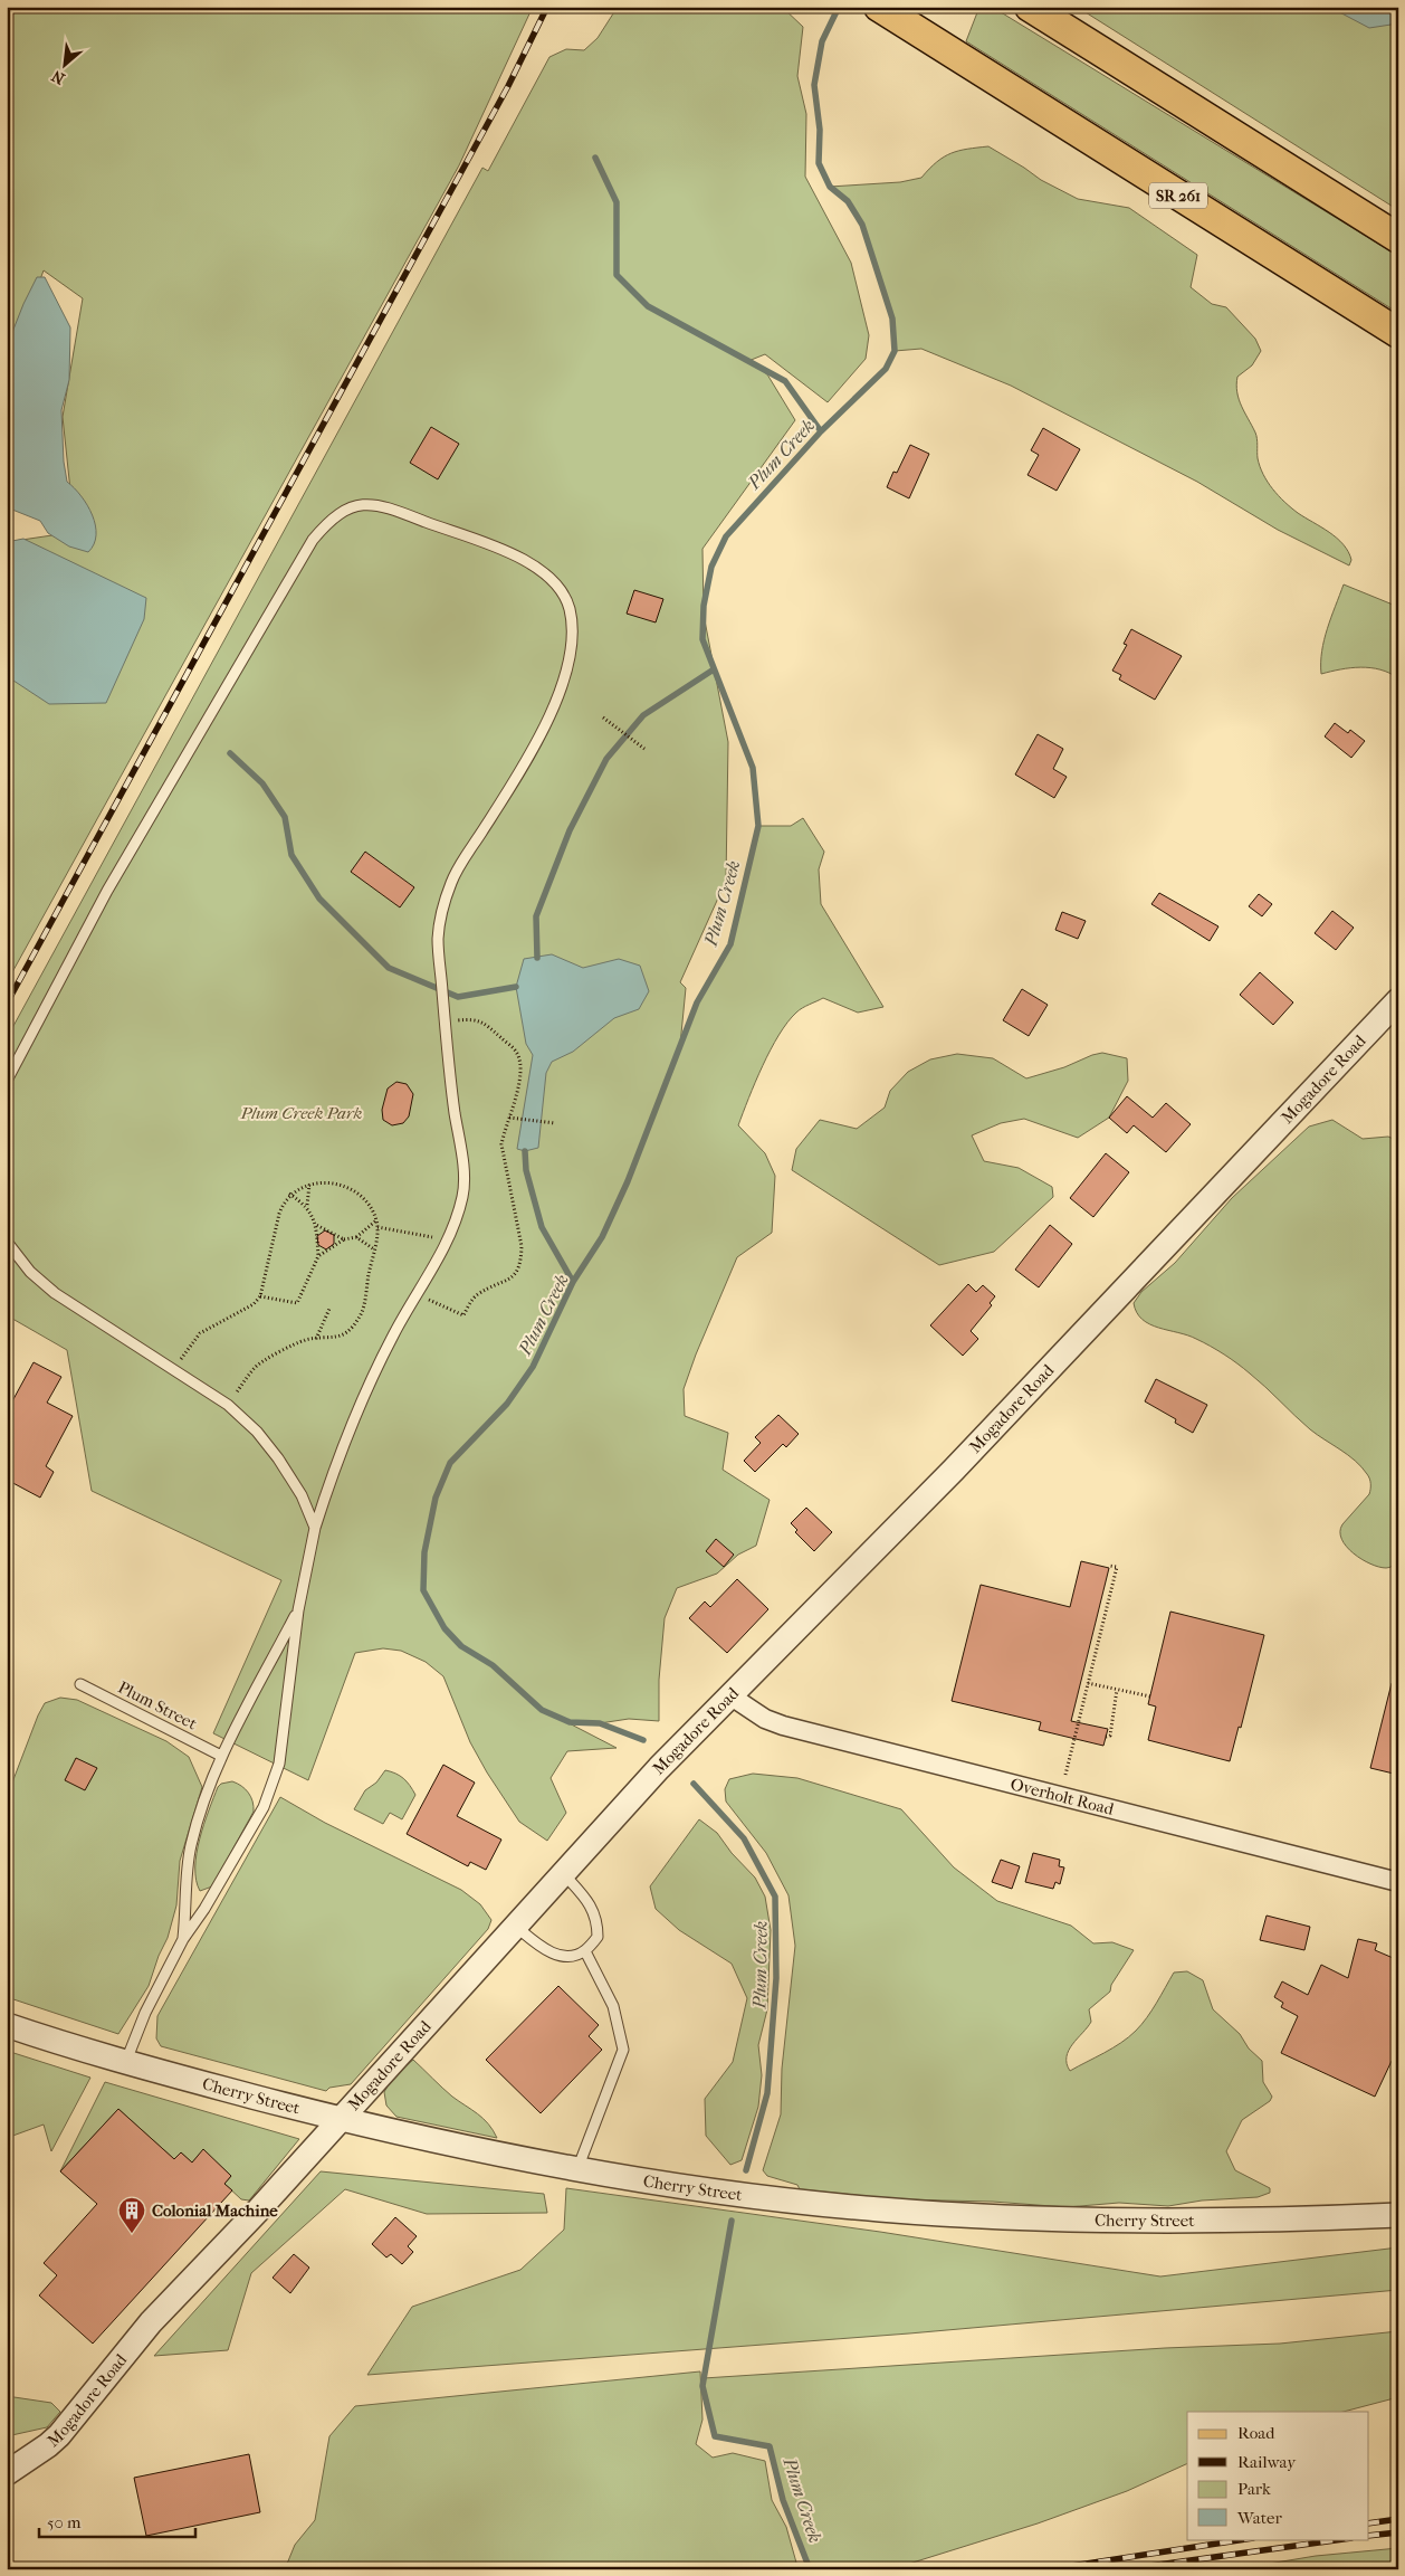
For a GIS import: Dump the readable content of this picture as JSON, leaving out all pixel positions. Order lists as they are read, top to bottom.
{
  "streets": {
    "main road": ["SR 261"],
    "street": ["Mogadore Road", "Overholt Road", "Cherry Street"],
    "lane": ["Plum Street"]
  },
  "crossings": [
    ["Mogadore Road", "Overholt Road"],
    ["Mogadore Road", "Cherry Street"]
  ],
  "water": ["Plum Creek"],
  "parks": ["Plum Creek Park"],
  "places": {
    "building": ["Colonial Machine"]
  },
  "legend": [
    "Road",
    "Railway",
    "Park",
    "Water"
  ],
  "scale_bar": "50 m",
  "north": "bottom left"
}
